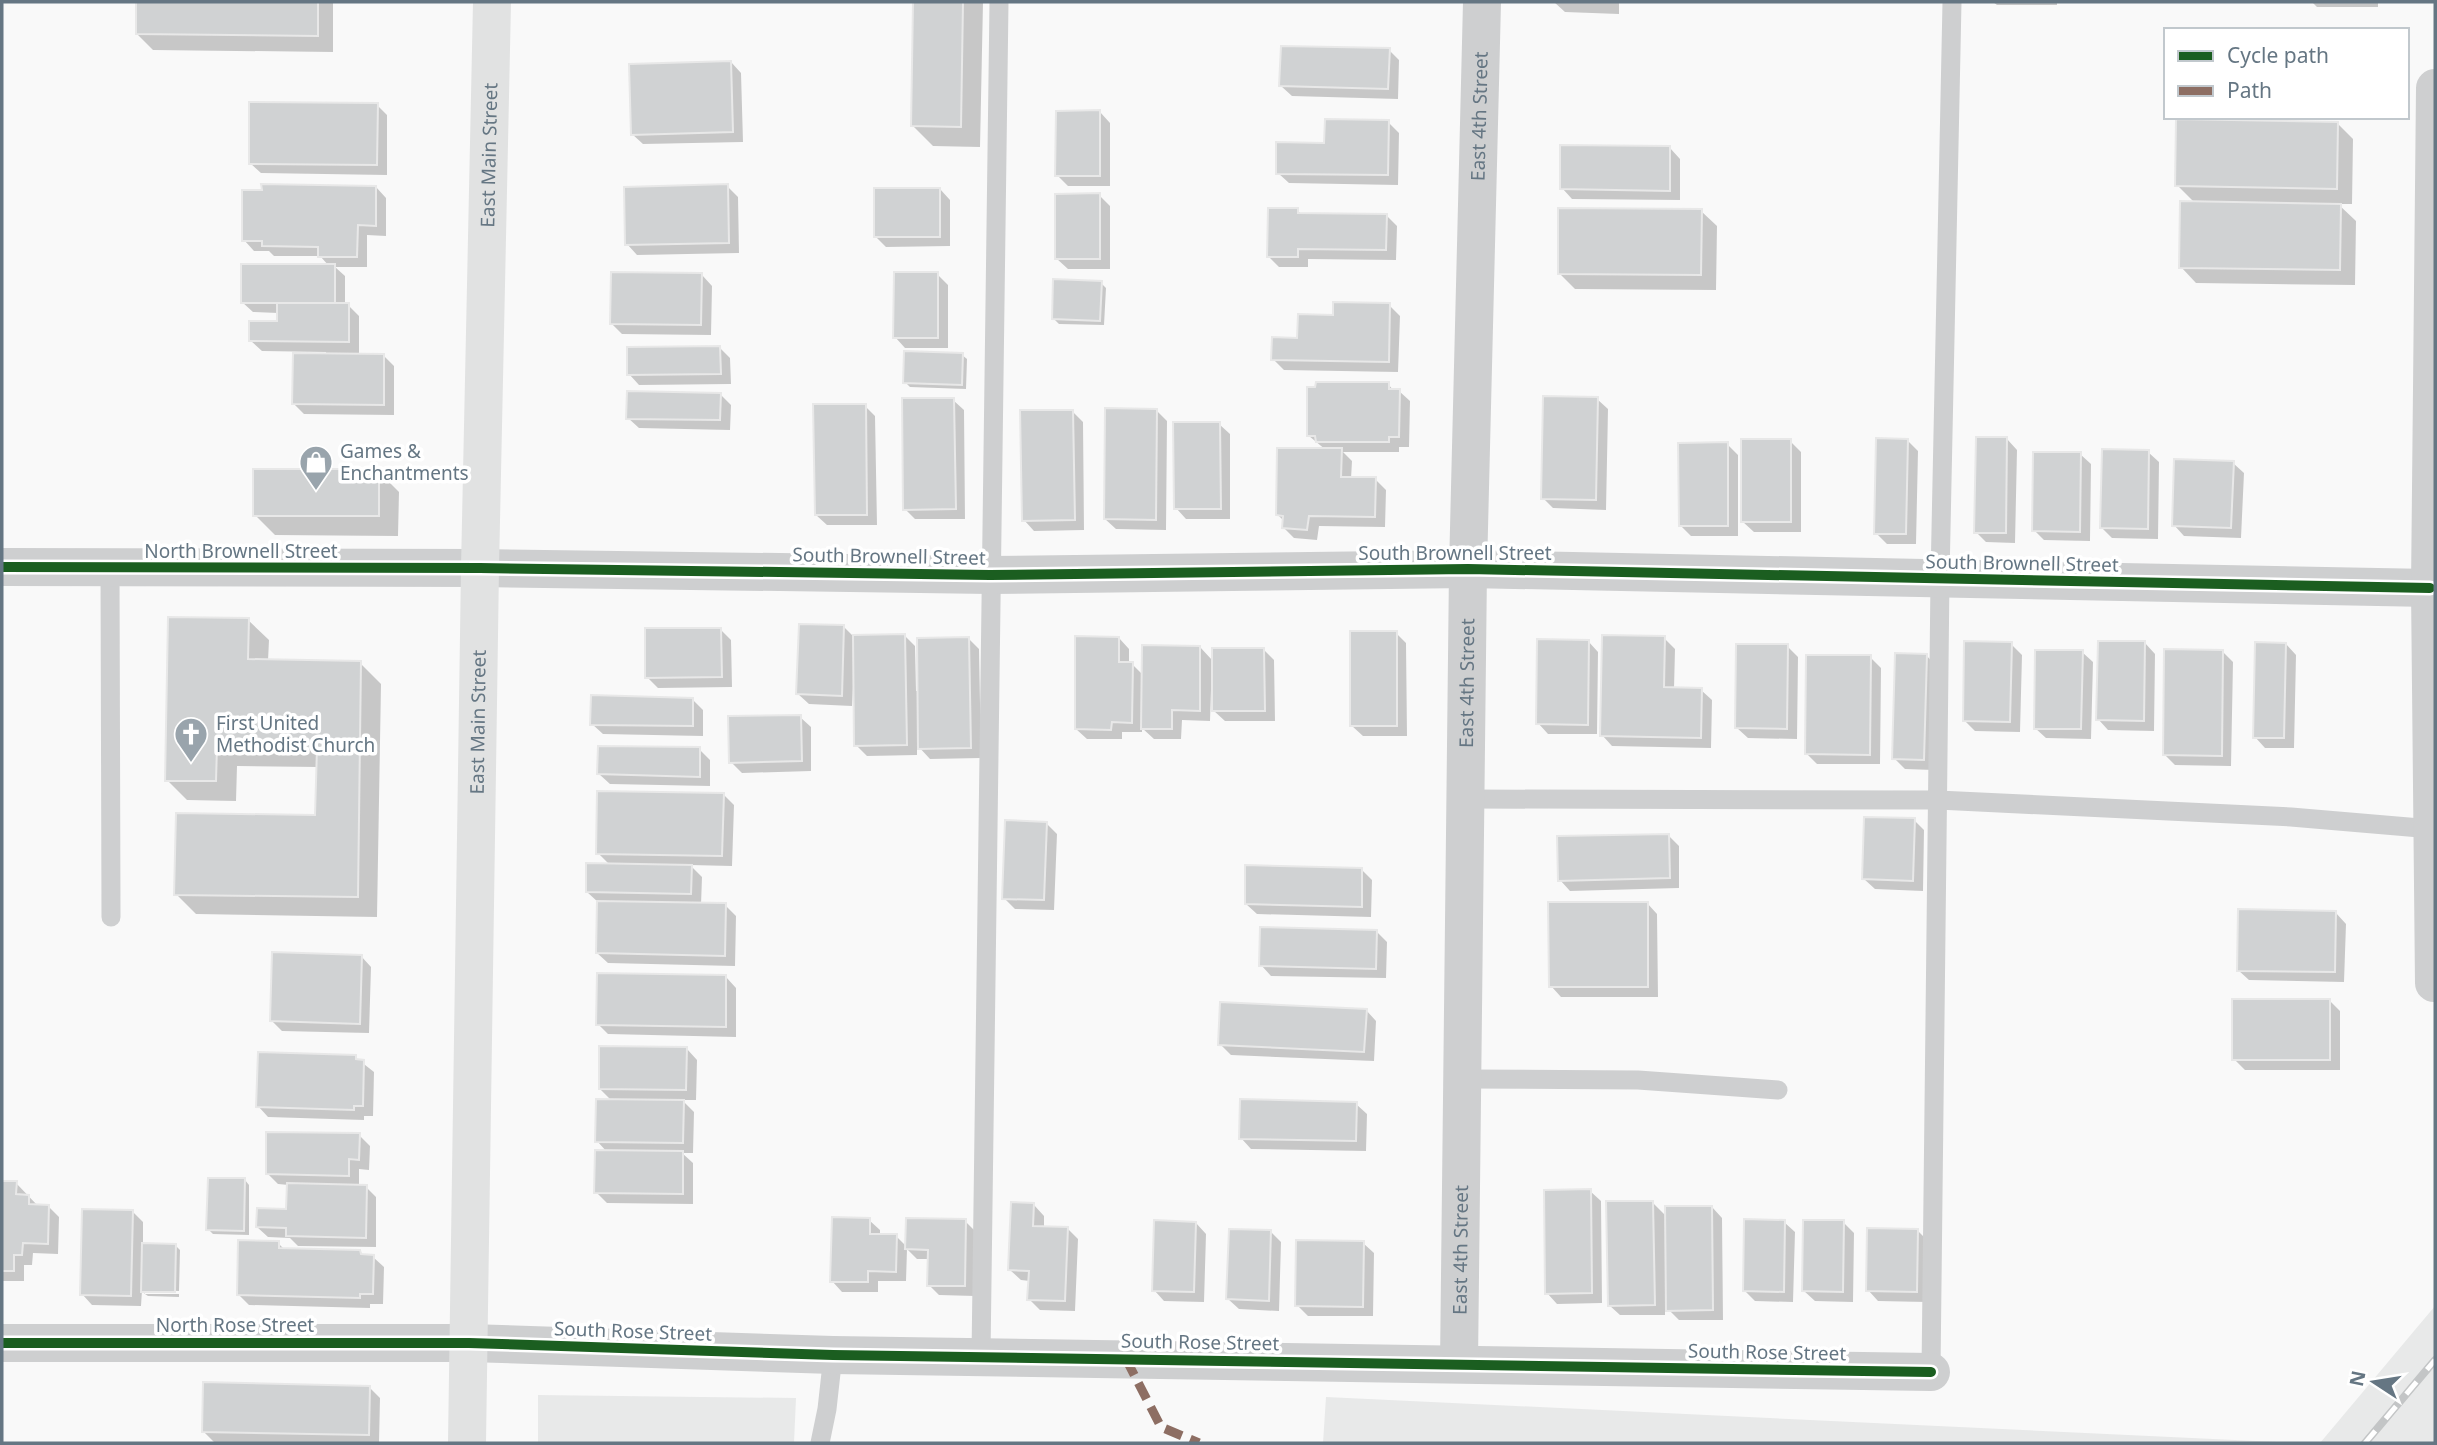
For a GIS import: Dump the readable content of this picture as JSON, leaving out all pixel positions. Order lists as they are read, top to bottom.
{
  "streets": {
    "main road": ["East Main Street"],
    "street": [
      "East 4th Street",
      "North Brownell Street",
      "South Brownell Street",
      "North Rose Street",
      "South Rose Street"
    ]
  },
  "crossings": [
    ["East 4th Street", "South Brownell Street"],
    ["East 4th Street", "South Rose Street"],
    ["East Main Street", "North Brownell Street"],
    ["East Main Street", "South Brownell Street"],
    ["East Main Street", "North Rose Street"],
    ["East Main Street", "South Rose Street"],
    ["North Brownell Street", "South Brownell Street"],
    ["North Rose Street", "South Rose Street"]
  ],
  "places": {
    "shop": ["Games & Enchantments"],
    "church": ["First United Methodist Church"]
  },
  "legend": ["Cycle path", "Path"],
  "north": "left"
}
